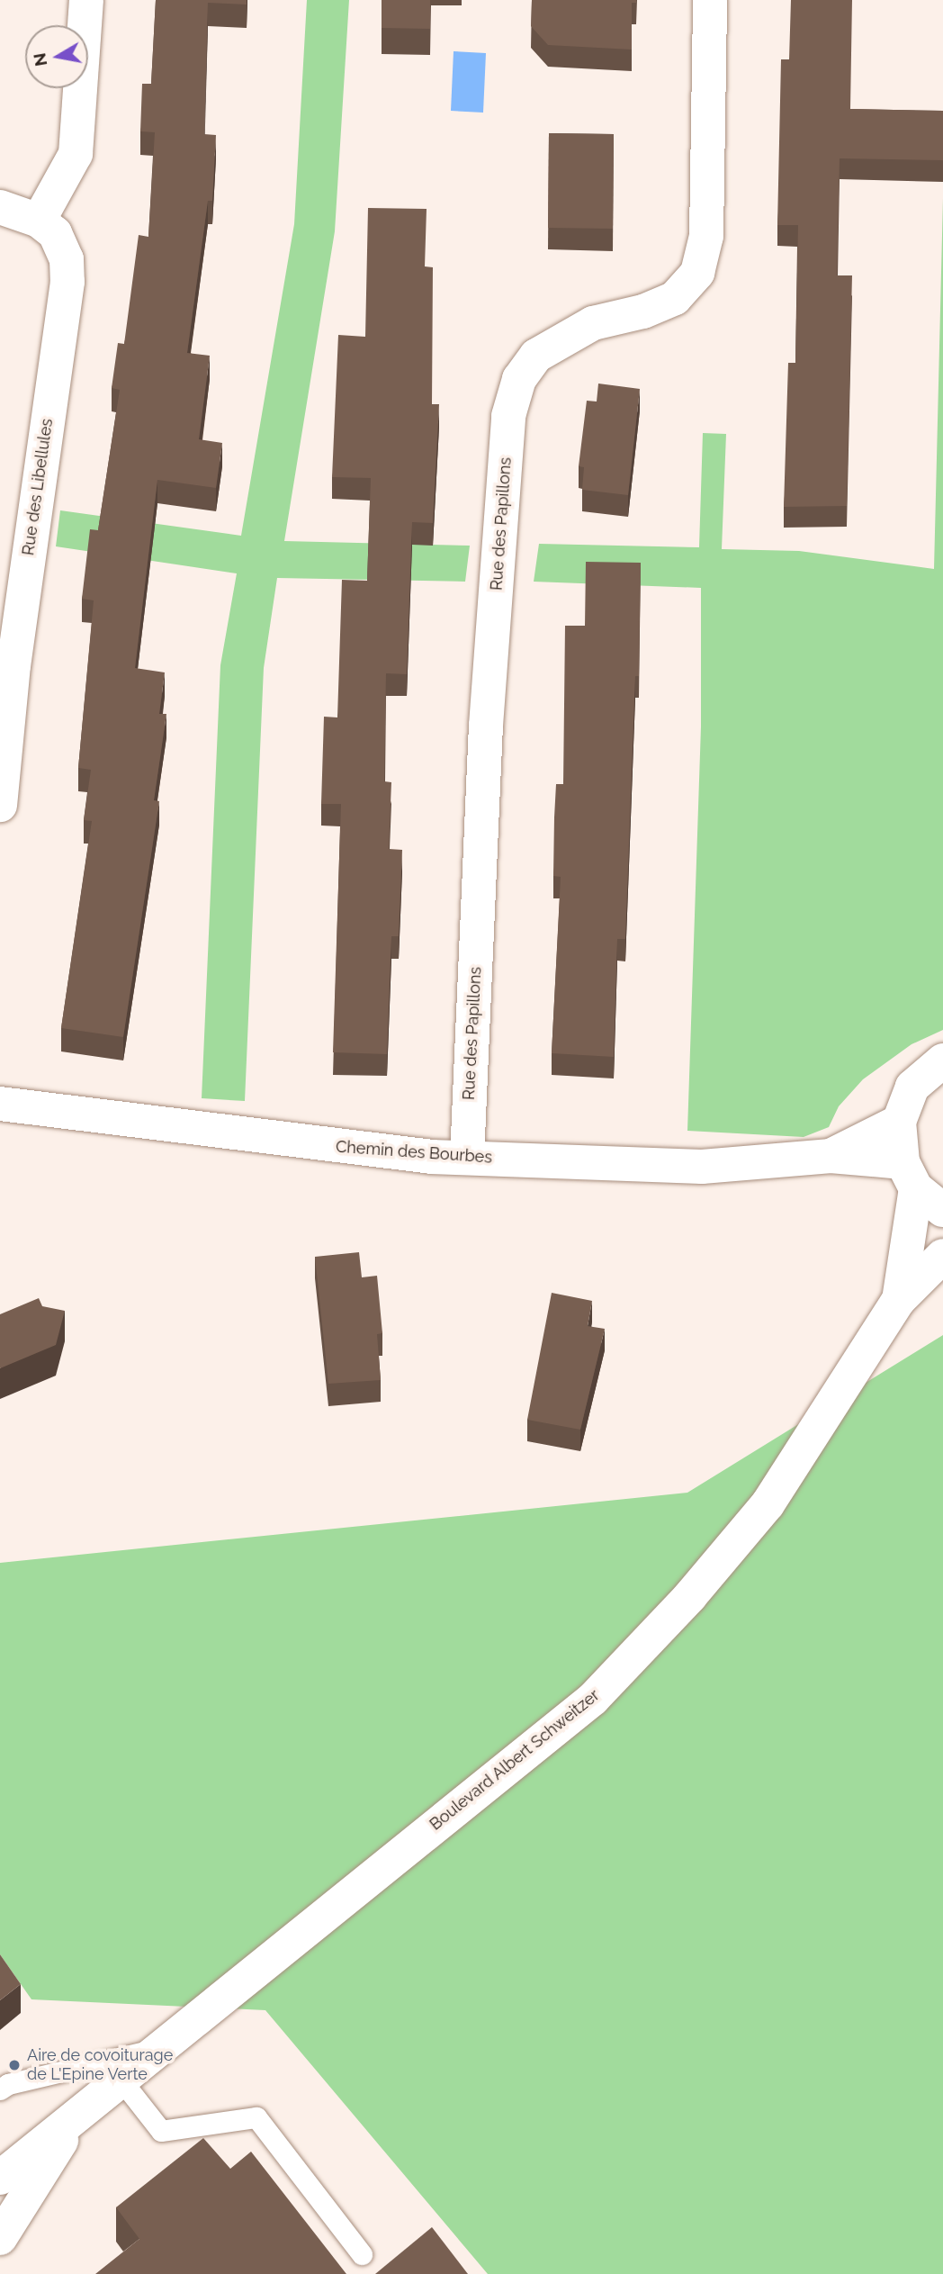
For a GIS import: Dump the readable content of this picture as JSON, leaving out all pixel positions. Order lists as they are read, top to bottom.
{
  "streets": {
    "street": [
      "Rue des Libellules",
      "Rue des Papillons",
      "Chemin des Bourbes",
      "Boulevard Albert Schweitzer"
    ]
  },
  "crossings": [
    ["Rue des Papillons", "Chemin des Bourbes"],
    ["Chemin des Bourbes", "Boulevard Albert Schweitzer"]
  ],
  "places": ["Aire de covoiturage de L'Epine Verte"],
  "north": "left"
}
